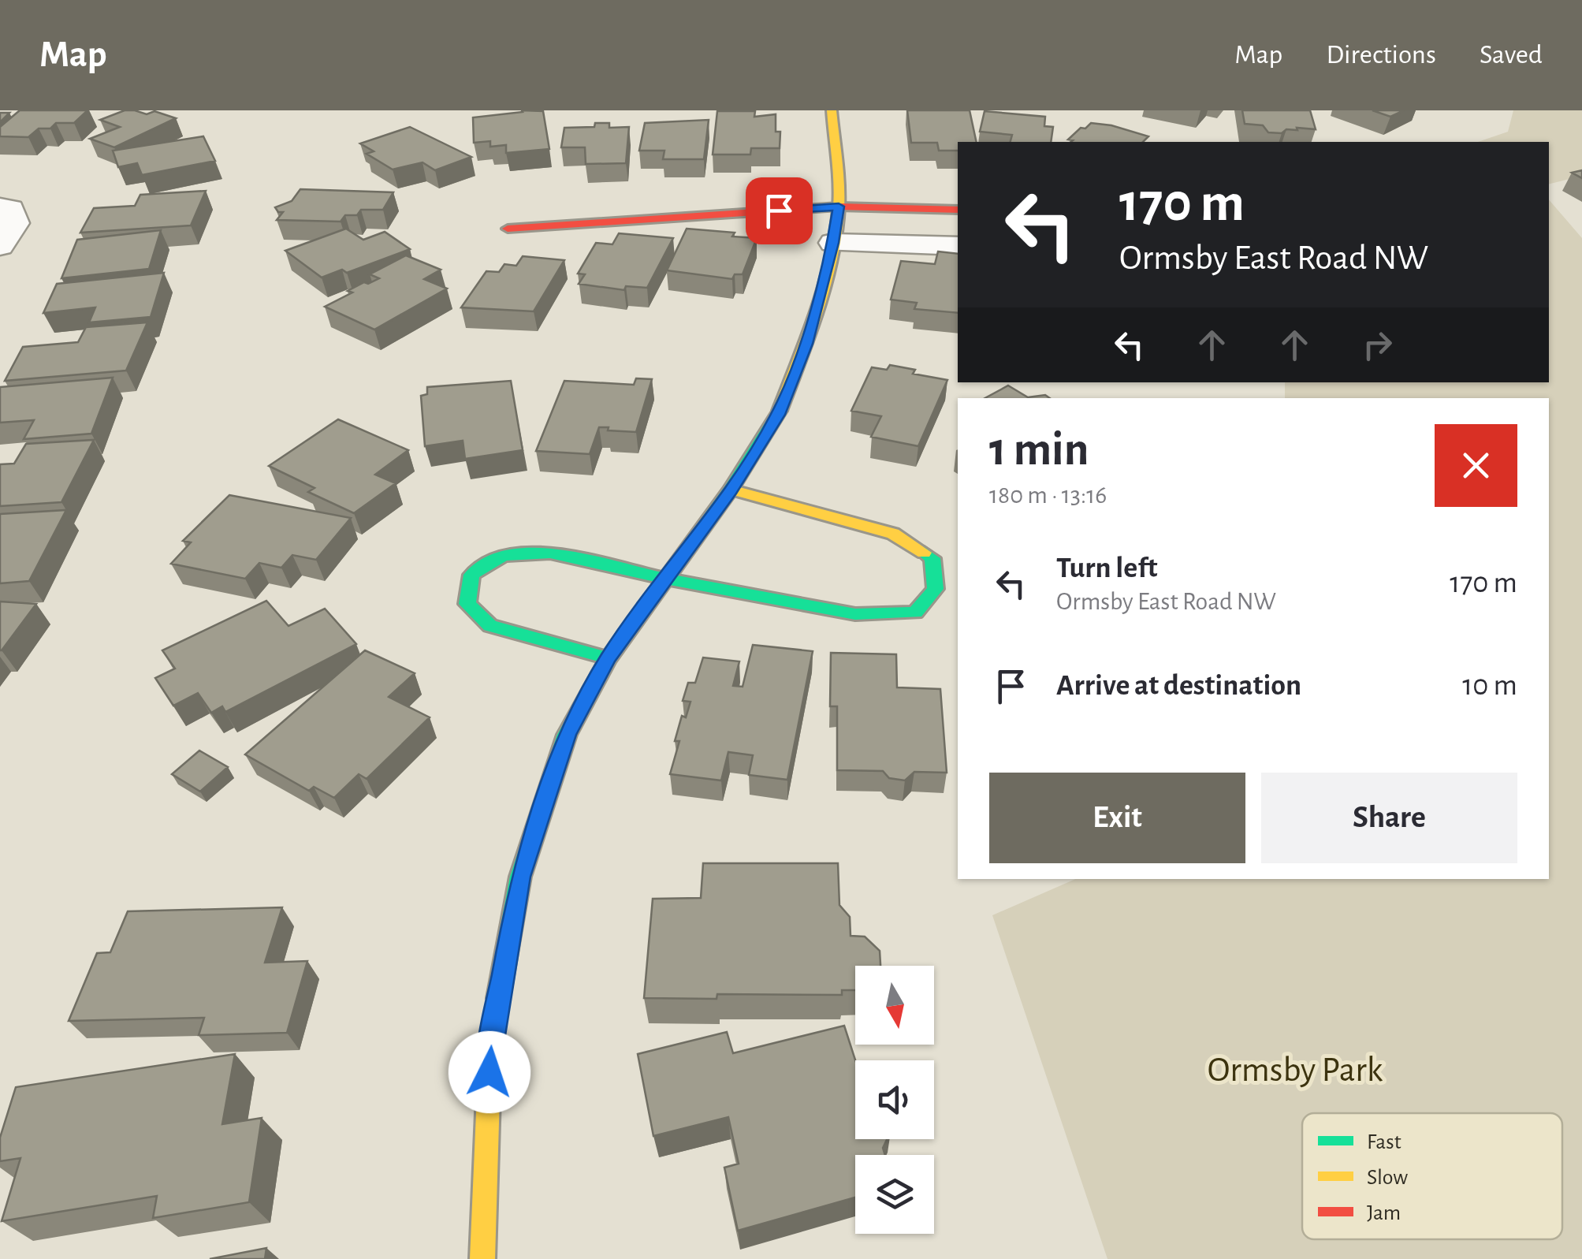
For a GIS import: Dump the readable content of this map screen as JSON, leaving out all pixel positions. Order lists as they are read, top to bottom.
{
  "parks": ["Ormsby Park"],
  "legend": ["Fast", "Slow", "Jam"],
  "north": "bottom",
  "page": {
    "header": "Map",
    "nav": ["Map", "Directions", "Saved"],
    "turn": ["170 m", "Ormsby East Road NW"],
    "heading": ["1 min", "180 m · 13:16"],
    "list": [
      {
        "name": "Turn left",
        "note": "Ormsby East Road NW",
        "value": "170 m"
      },
      {
        "name": "Arrive at destination",
        "value": "10 m"
      }
    ],
    "buttons": ["Exit", "Share"]
  }
}
